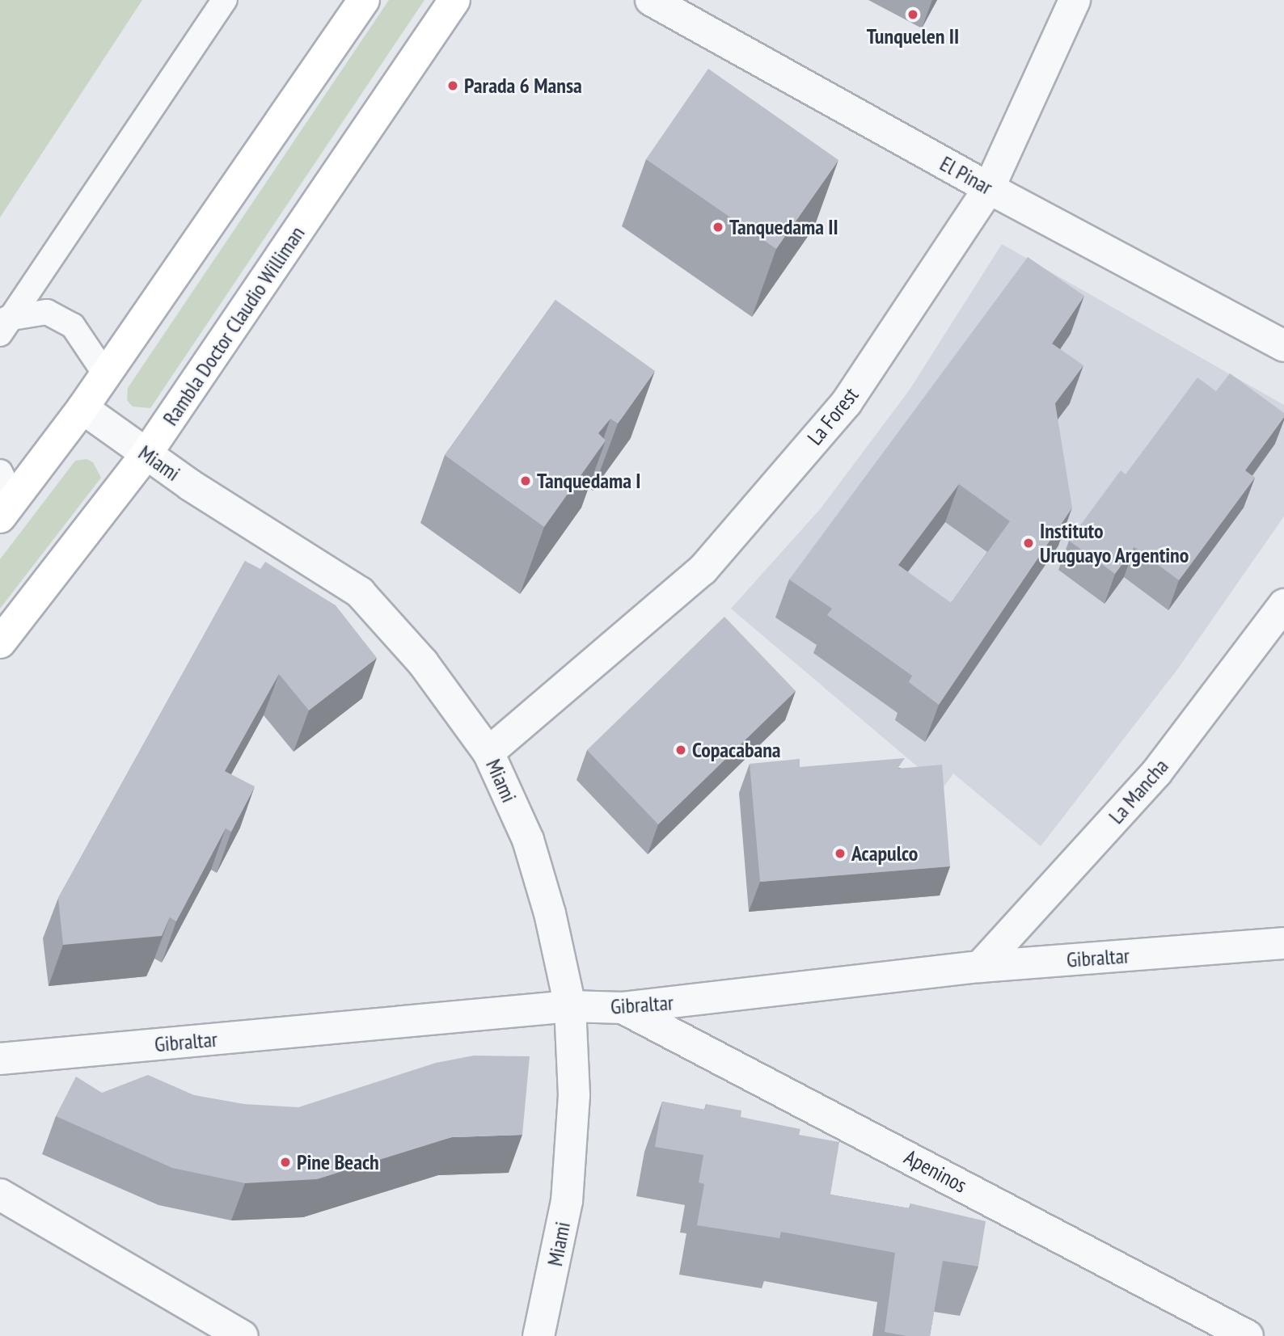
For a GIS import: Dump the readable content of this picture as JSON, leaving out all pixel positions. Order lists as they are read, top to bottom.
{
  "streets": {
    "main road": ["Rambla Doctor Claudio Williman"],
    "street": [
      "El Pinar",
      "La Forest",
      "Miami",
      "La Mancha",
      "Gibraltar",
      "Apeninos"
    ]
  },
  "crossings": [
    ["El Pinar", "La Forest"],
    ["Rambla Doctor Claudio Williman", "Miami"],
    ["La Forest", "Miami"],
    ["Miami", "Gibraltar"],
    ["La Mancha", "Gibraltar"],
    ["Gibraltar", "Apeninos"]
  ],
  "places": [
    "Tunquelen II",
    "Parada 6 Mansa",
    "Tanquedama II",
    "Tanquedama I",
    "Instituto Uruguayo Argentino",
    "Copacabana",
    "Acapulco",
    "Pine Beach"
  ]
}
